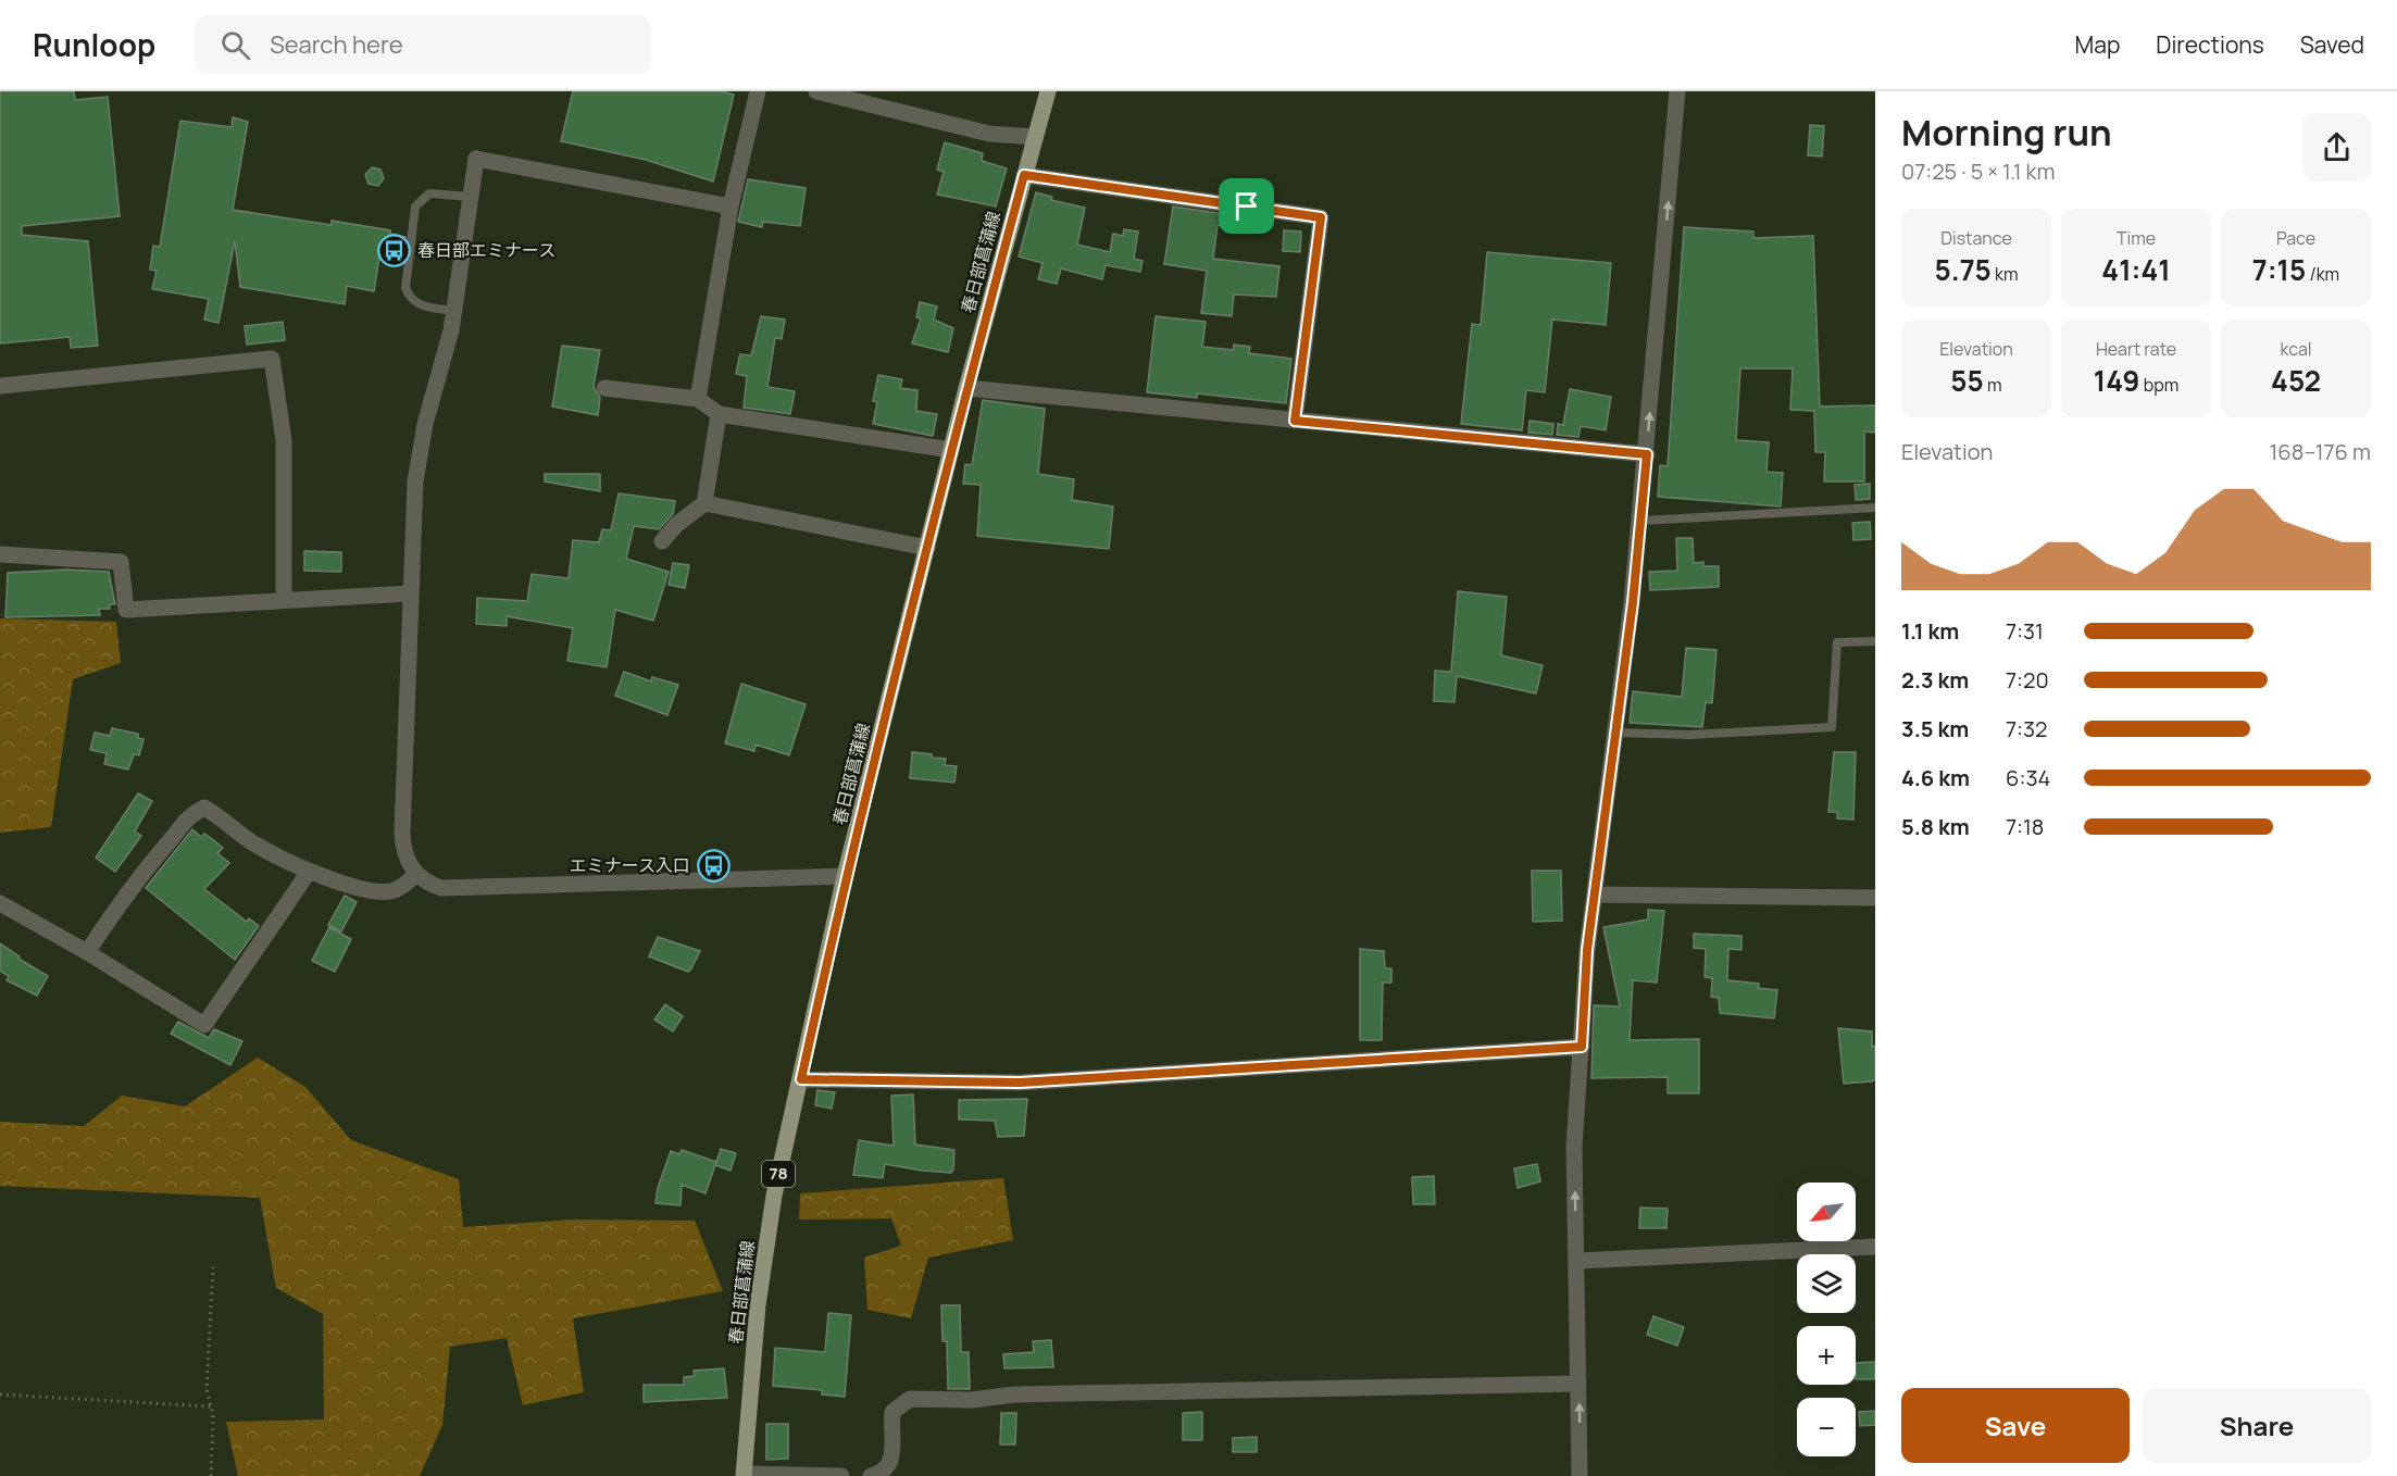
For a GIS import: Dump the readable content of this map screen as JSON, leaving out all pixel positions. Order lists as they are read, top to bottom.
{
  "streets": {
    "main road": ["春日部菖蒲線", "78"]
  },
  "places": {
    "bus stop": ["春日部エミナース", "エミナース入口"]
  },
  "north": "bottom left",
  "page": {
    "header": "Runloop",
    "search": "Search here",
    "nav": ["Map", "Directions", "Saved"],
    "heading": ["Morning run", "07:25 · 5 × 1.1 km"],
    "stats": [
      ["Distance", "5.75 km"],
      ["Time", "41:41"],
      ["Pace", "7:15 /km"],
      ["Elevation", "55 m"],
      ["Heart rate", "149 bpm"],
      ["kcal", "452"]
    ],
    "chart": ["Elevation", "168–176 m"],
    "list": [
      {
        "name": "1.1 km",
        "note": "7:31"
      },
      {
        "name": "2.3 km",
        "note": "7:20"
      },
      {
        "name": "3.5 km",
        "note": "7:32"
      },
      {
        "name": "4.6 km",
        "note": "6:34"
      },
      {
        "name": "5.8 km",
        "note": "7:18"
      }
    ],
    "map_buttons": ["+", "−"],
    "buttons": ["Save", "Share"]
  }
}
